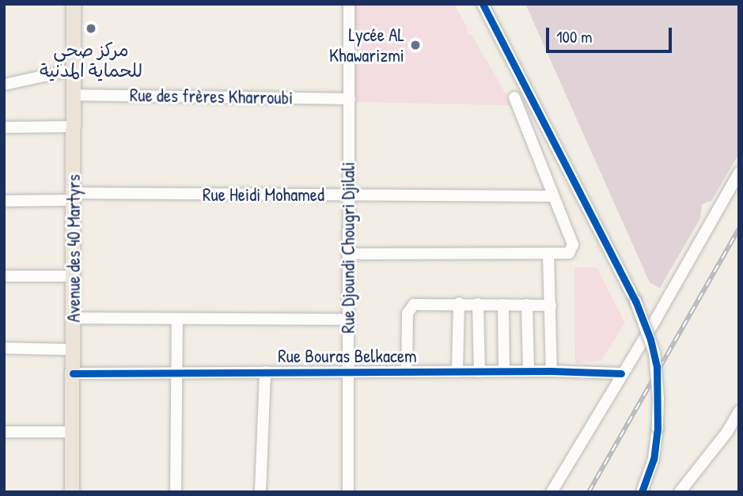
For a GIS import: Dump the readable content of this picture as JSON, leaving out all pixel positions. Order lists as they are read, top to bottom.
{
  "streets": {
    "main road": ["Avenue des 40 Martyrs"],
    "street": [
      "Rue des frères Kharroubi",
      "Rue Heidi Mohamed",
      "Rue Djoundi Chougri Djilali",
      "Rue Bouras Belkacem"
    ]
  },
  "crossings": [
    ["Rue des frères Kharroubi", "Rue Djoundi Chougri Djilali"],
    ["Rue des frères Kharroubi", "Avenue des 40 Martyrs"],
    ["Rue Heidi Mohamed", "Rue Djoundi Chougri Djilali"],
    ["Rue Heidi Mohamed", "Avenue des 40 Martyrs"],
    ["Rue Djoundi Chougri Djilali", "Rue Bouras Belkacem"],
    ["Avenue des 40 Martyrs", "Rue Bouras Belkacem"]
  ],
  "places": ["مركز صحي للحماية المدنية", "Lycée AL Khawarizmi"],
  "scale_bar": "100 m"
}
